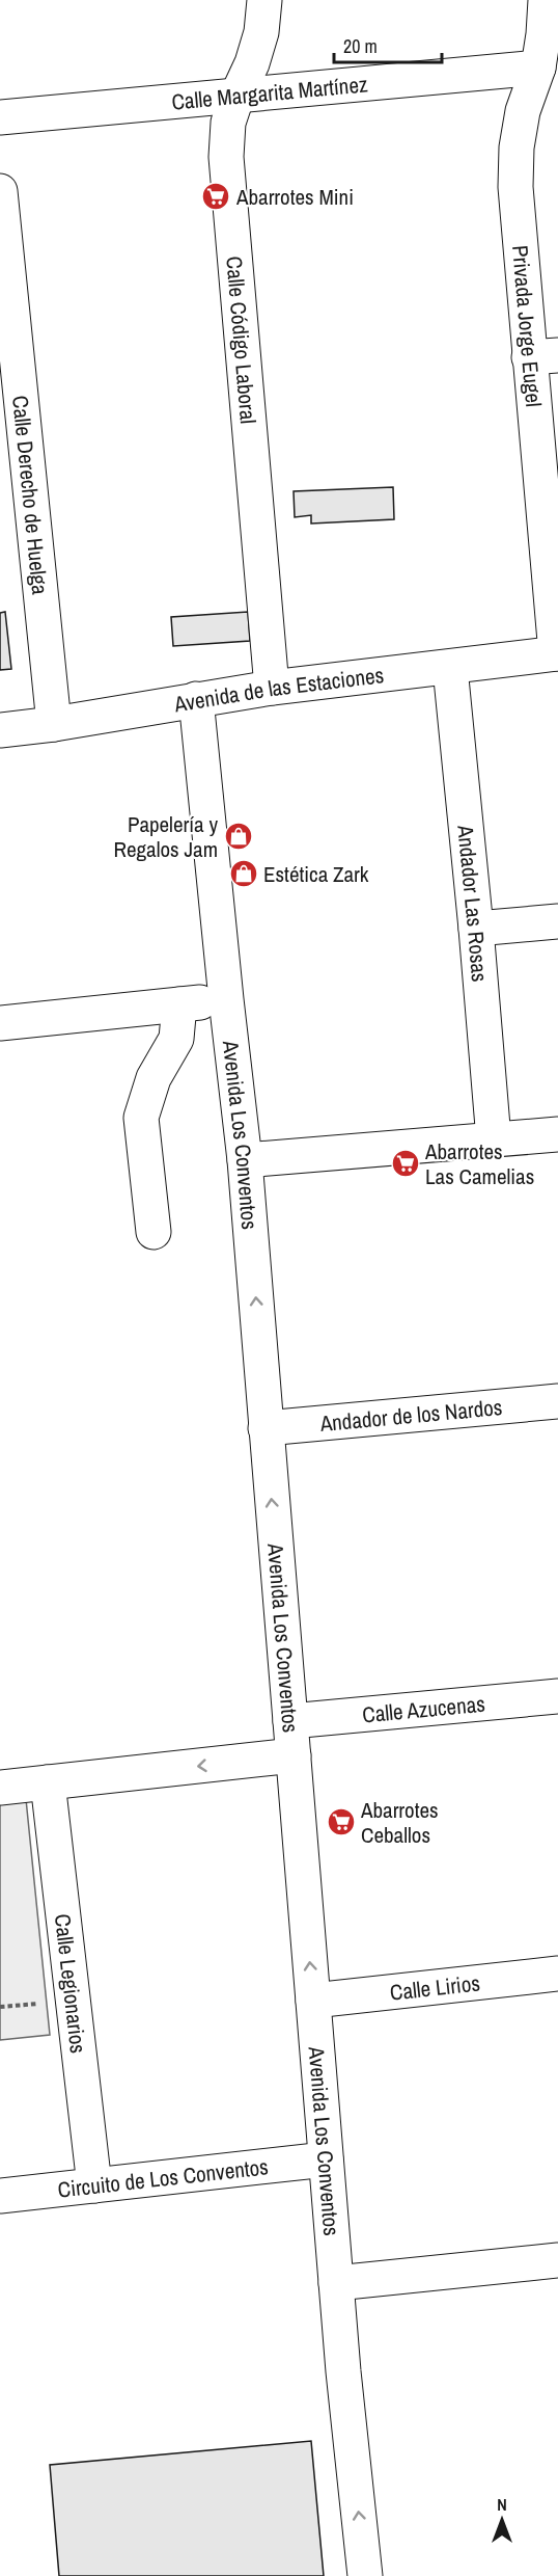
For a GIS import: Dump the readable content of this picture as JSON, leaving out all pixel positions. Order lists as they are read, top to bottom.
{
  "streets": {
    "street": [
      "Calle Margarita Martínez",
      "Privada Jorge Eugel",
      "Calle Código Laboral",
      "Calle Derecho de Huelga",
      "Avenida de las Estaciones",
      "Andador Las Rosas",
      "Avenida Los Conventos",
      "Andador de los Nardos",
      "Calle Azucenas",
      "Calle Legionarios",
      "Calle Lirios",
      "Circuito de Los Conventos"
    ]
  },
  "crossings": [
    ["Calle Margarita Martínez", "Privada Jorge Eugel"],
    ["Calle Margarita Martínez", "Calle Código Laboral"],
    ["Privada Jorge Eugel", "Avenida de las Estaciones"],
    ["Calle Código Laboral", "Avenida de las Estaciones"],
    ["Calle Derecho de Huelga", "Avenida de las Estaciones"],
    ["Avenida de las Estaciones", "Andador Las Rosas"],
    ["Avenida de las Estaciones", "Avenida Los Conventos"],
    ["Avenida Los Conventos", "Andador de los Nardos"],
    ["Avenida Los Conventos", "Calle Azucenas"],
    ["Avenida Los Conventos", "Calle Lirios"],
    ["Avenida Los Conventos", "Circuito de Los Conventos"],
    ["Calle Legionarios", "Circuito de Los Conventos"]
  ],
  "one_way": ["Avenida Los Conventos"],
  "places": {
    "supermarket": ["Abarrotes Mini", "Abarrotes Las Camelias", "Abarrotes Ceballos"],
    "shop": ["Papelería y Regalos Jam", "Estética Zark"]
  },
  "scale_bar": "20 m",
  "north": "top"
}
